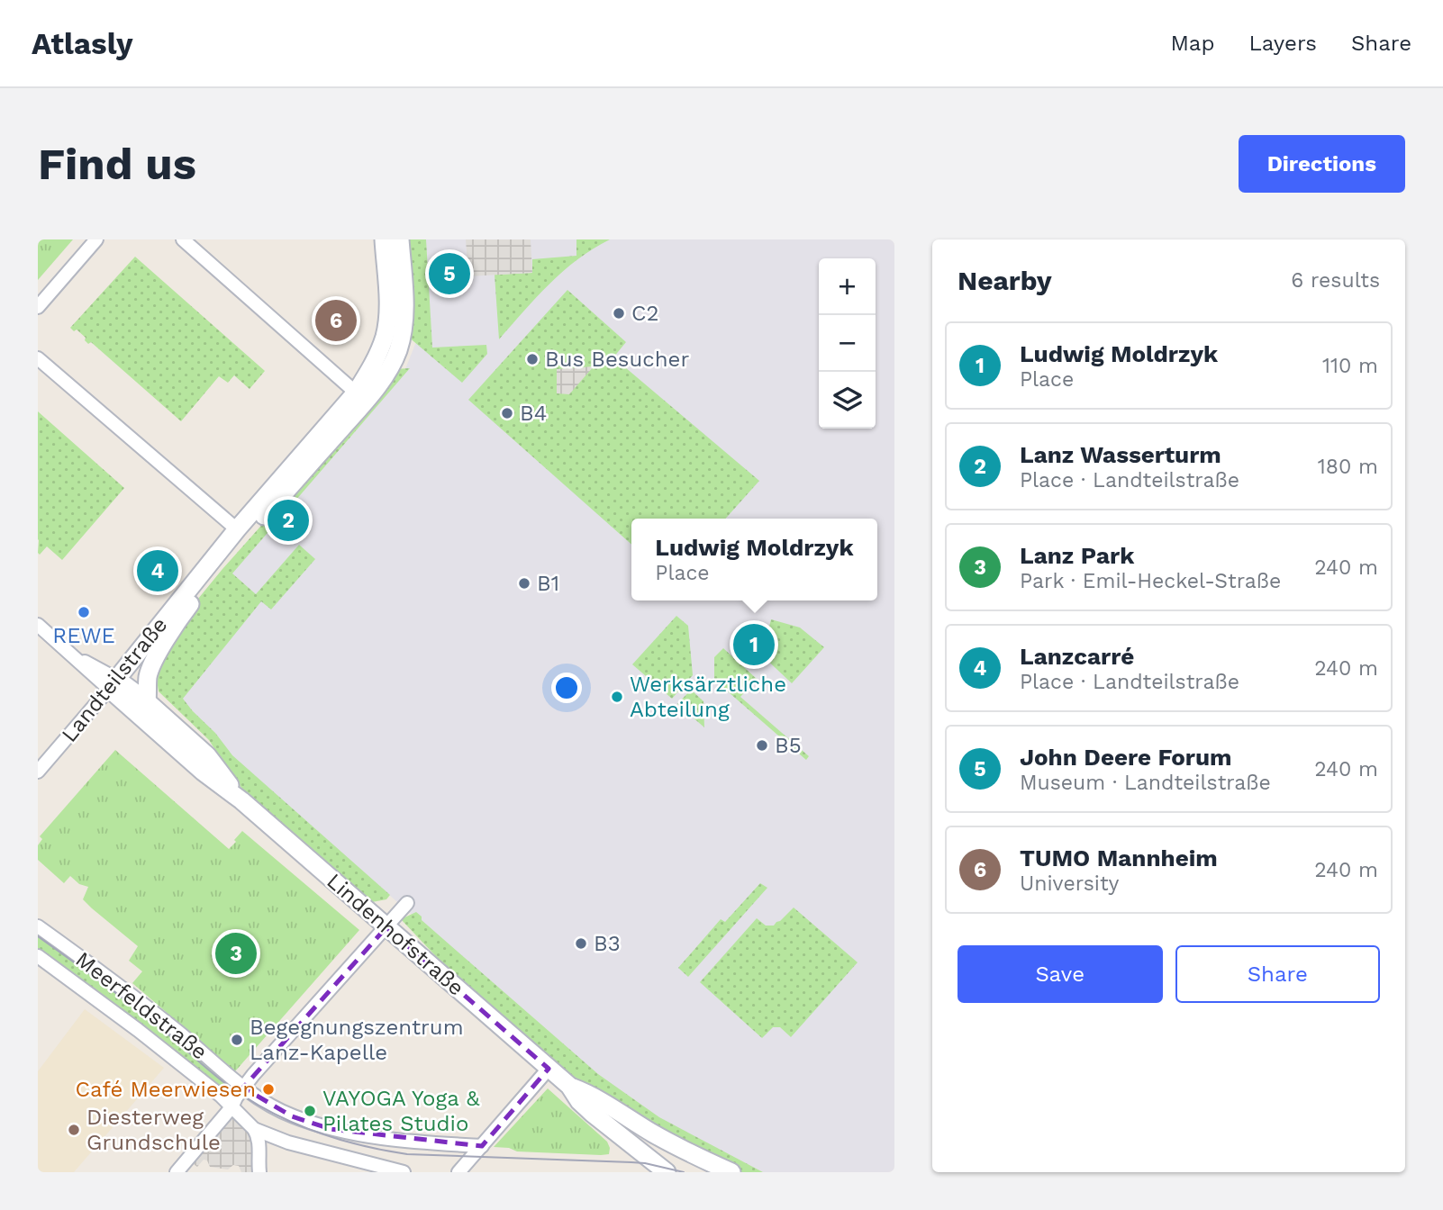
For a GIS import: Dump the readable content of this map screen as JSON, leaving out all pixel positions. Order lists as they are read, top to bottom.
{
  "streets": {
    "street": ["Landteilstraße", "Lindenhofstraße", "Meerfeldstraße"]
  },
  "crossings": [
    ["Landteilstraße", "Lindenhofstraße"]
  ],
  "places": [
    "C2",
    "Bus Besucher",
    "B4",
    "B1",
    "REWE",
    "Werksärztliche Abteilung",
    "B5",
    "B3",
    "Begegnungszentrum Lanz-Kapelle",
    "Café Meerwiesen",
    "VAYOGA Yoga & Pilates Studio",
    "Diesterweg Grundschule"
  ],
  "page": {
    "header": "Atlasly",
    "nav": ["Map", "Layers", "Share"],
    "buttons": [
      "Directions",
      ["Save", "Share"]
    ],
    "title": "Find us",
    "heading": ["Nearby", "6 results"],
    "pins": [
      "5",
      "6",
      "2",
      "4",
      "1",
      "3"
    ],
    "map_buttons": ["+", "−"],
    "list": [
      {
        "mark": "1",
        "name": "Ludwig Moldrzyk",
        "note": "Place",
        "value": "110 m"
      },
      {
        "mark": "2",
        "name": "Lanz Wasserturm",
        "note": "Place · Landteilstraße",
        "value": "180 m"
      },
      {
        "mark": "3",
        "name": "Lanz Park",
        "note": "Park · Emil-Heckel-Straße",
        "value": "240 m"
      },
      {
        "mark": "4",
        "name": "Lanzcarré",
        "note": "Place · Landteilstraße",
        "value": "240 m"
      },
      {
        "mark": "5",
        "name": "John Deere Forum",
        "note": "Museum · Landteilstraße",
        "value": "240 m"
      },
      {
        "mark": "6",
        "name": "TUMO Mannheim",
        "note": "University",
        "value": "240 m"
      }
    ],
    "popup": ["Ludwig Moldrzyk", "Place"]
  }
}
